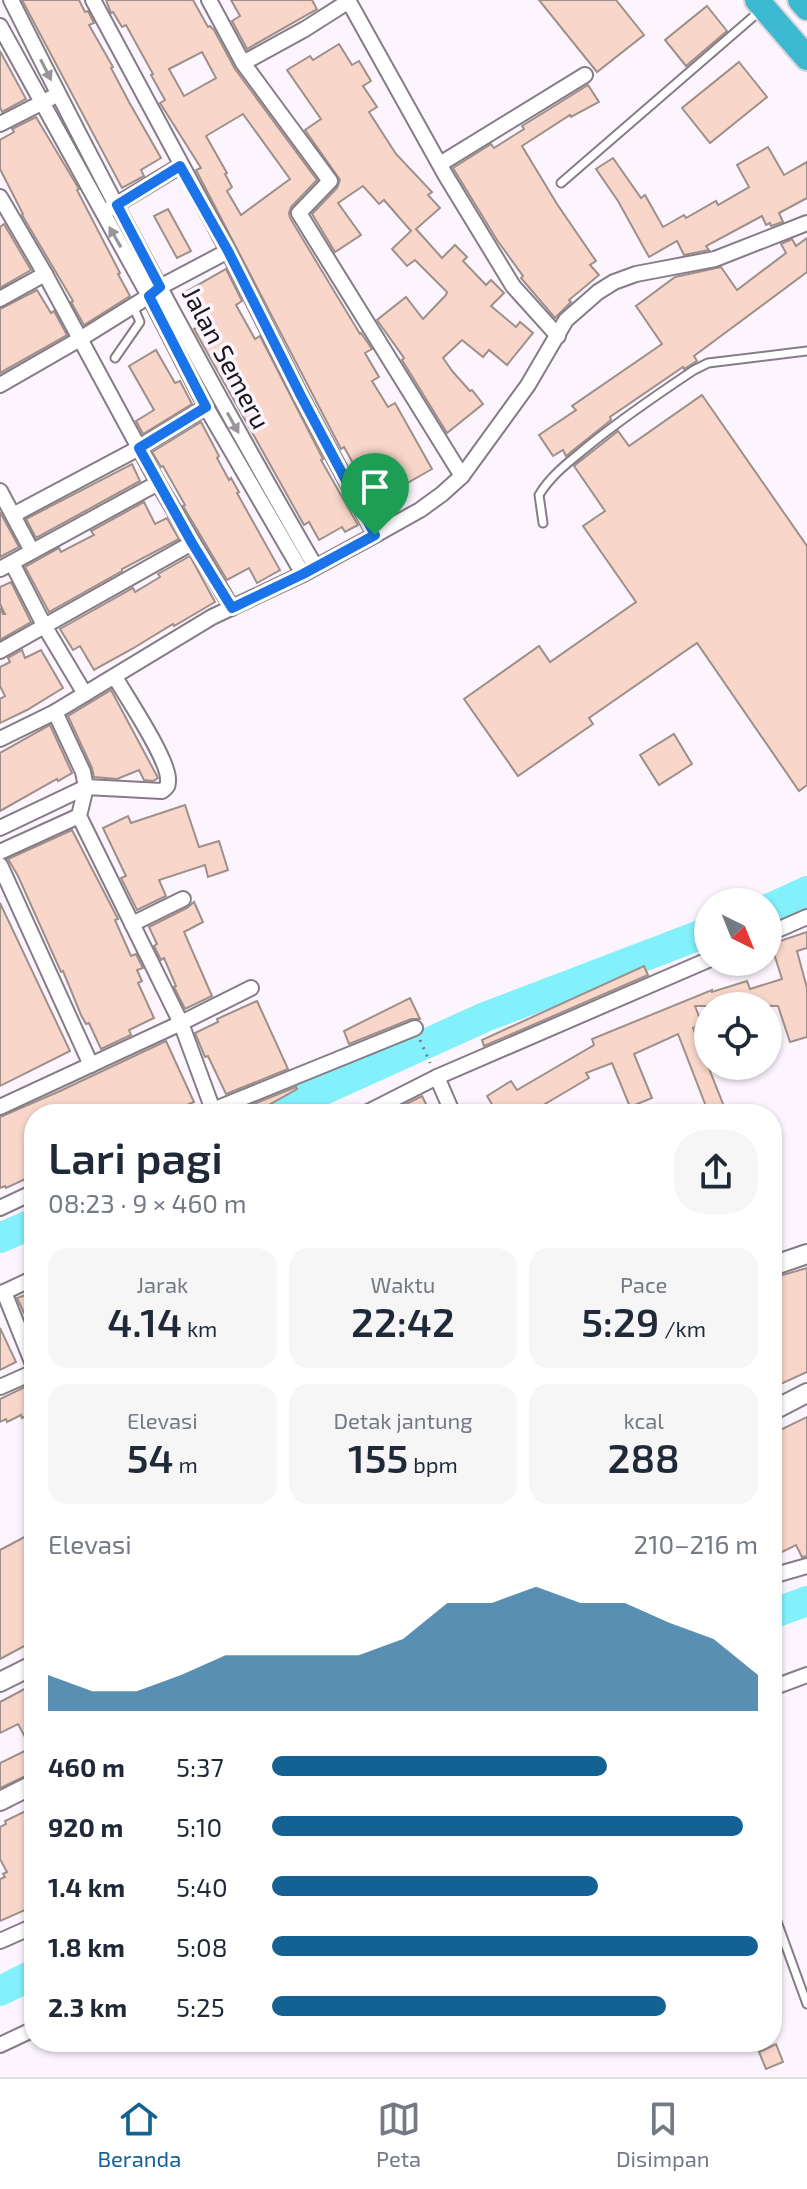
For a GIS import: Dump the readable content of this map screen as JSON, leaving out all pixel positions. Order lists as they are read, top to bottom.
{
  "streets": {
    "street": ["Jalan Semeru"]
  },
  "north": "bottom right",
  "page": {
    "heading": ["Lari pagi", "08:23 · 9 × 460 m"],
    "stats": [
      ["Jarak", "4.14 km"],
      ["Waktu", "22:42"],
      ["Pace", "5:29 /km"],
      ["Elevasi", "54 m"],
      ["Detak jantung", "155 bpm"],
      ["kcal", "288"]
    ],
    "chart": ["Elevasi", "210–216 m"],
    "list": [
      {
        "name": "460 m",
        "note": "5:37"
      },
      {
        "name": "920 m",
        "note": "5:10"
      },
      {
        "name": "1.4 km",
        "note": "5:40"
      },
      {
        "name": "1.8 km",
        "note": "5:08"
      },
      {
        "name": "2.3 km",
        "note": "5:25"
      }
    ],
    "tabs": ["Beranda", "Peta", "Disimpan"]
  }
}
